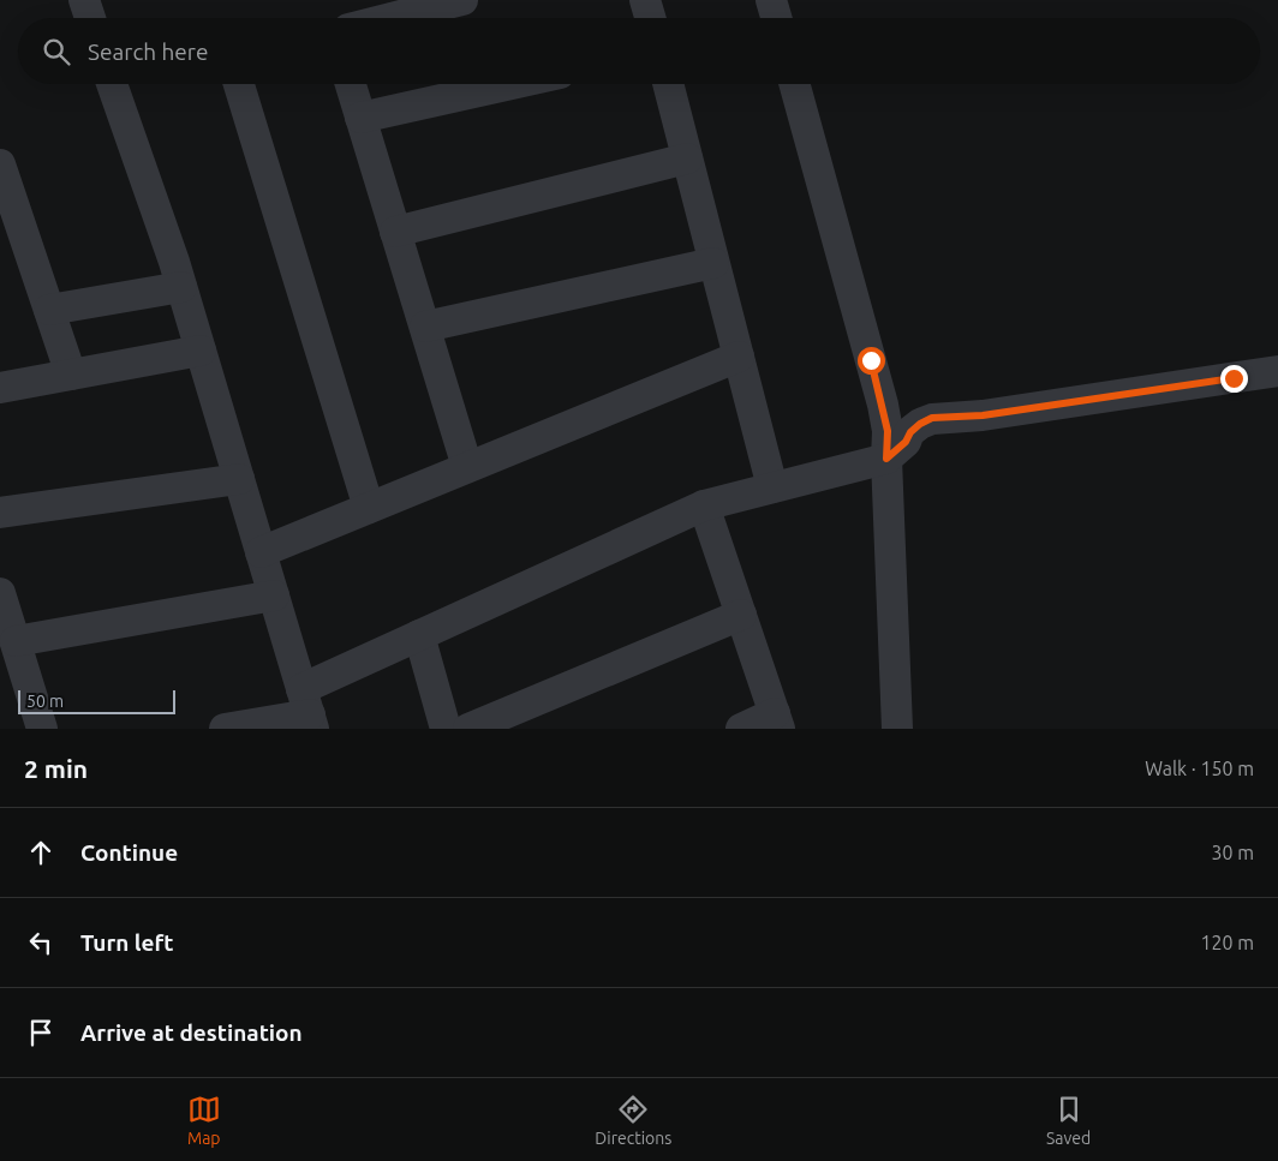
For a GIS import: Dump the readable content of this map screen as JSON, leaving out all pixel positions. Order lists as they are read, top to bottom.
{
  "scale_bar": "50 m",
  "page": {
    "search": "Search here",
    "scale": "50 m",
    "heading": ["2 min", "Walk · 150 m"],
    "list": [
      ["Continue", "30 m"],
      ["Turn left", "120 m"],
      "Arrive at destination"
    ],
    "nav": ["Map", "Directions", "Saved"]
  }
}
